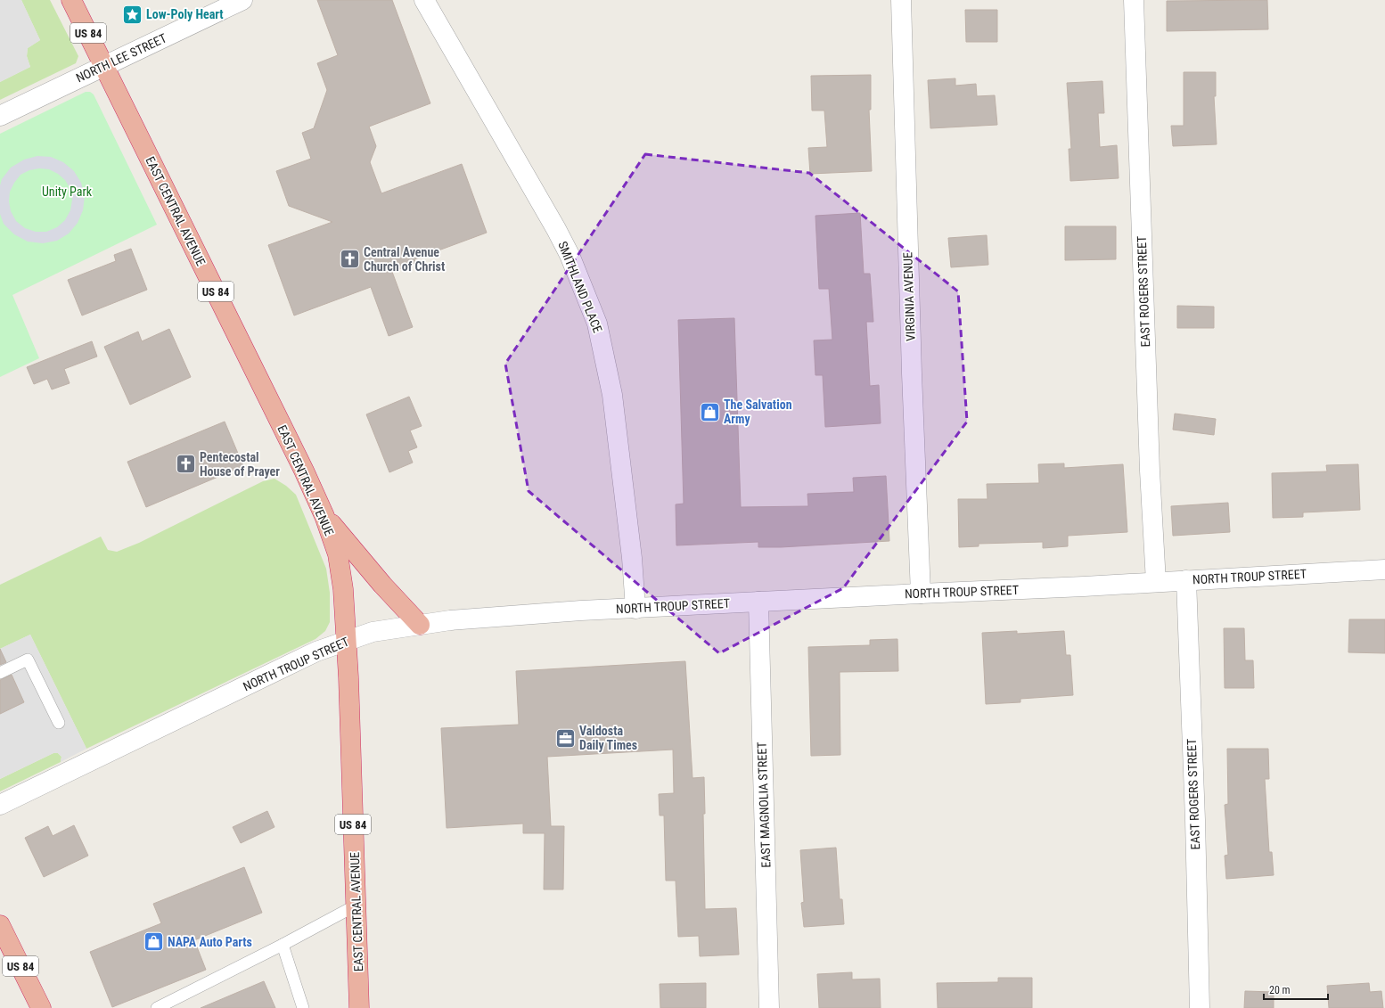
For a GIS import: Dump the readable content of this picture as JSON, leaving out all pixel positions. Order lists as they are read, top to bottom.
{
  "streets": {
    "highway": ["US 84", "EAST CENTRAL AVENUE"],
    "street": [
      "NORTH LEE STREET",
      "SMITHLAND PLACE",
      "EAST ROGERS STREET",
      "VIRGINIA AVENUE",
      "NORTH TROUP STREET",
      "EAST MAGNOLIA STREET"
    ]
  },
  "crossings": [
    ["NORTH LEE STREET", "EAST CENTRAL AVENUE"],
    ["EAST CENTRAL AVENUE", "NORTH TROUP STREET"],
    ["SMITHLAND PLACE", "NORTH TROUP STREET"],
    ["EAST ROGERS STREET", "NORTH TROUP STREET"],
    ["VIRGINIA AVENUE", "NORTH TROUP STREET"],
    ["NORTH TROUP STREET", "EAST MAGNOLIA STREET"]
  ],
  "parks": ["Unity Park"],
  "places": {
    "place": ["Low-Poly Heart"],
    "church": ["Central Avenue Church of Christ", "Pentecostal House of Prayer"],
    "shop": ["The Salvation Army", "NAPA Auto Parts"],
    "office": ["Valdosta Daily Times"]
  },
  "scale_bar": "20 m"
}
